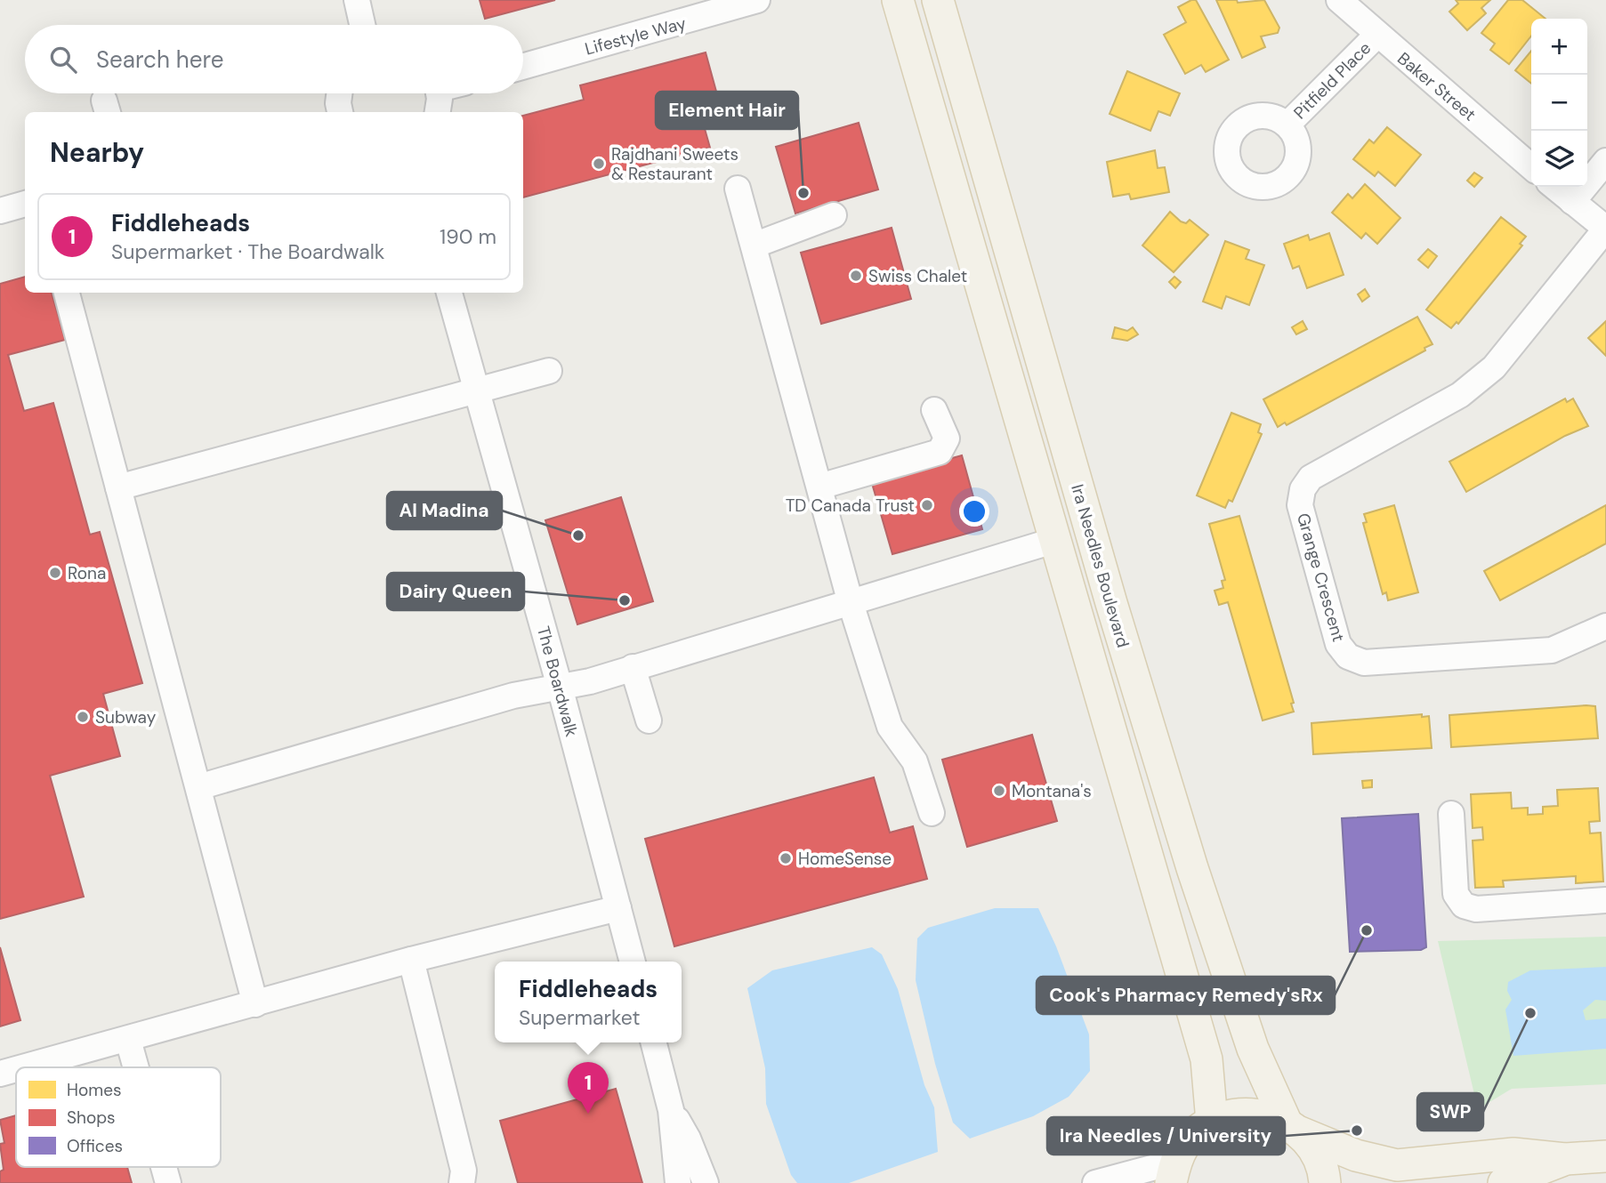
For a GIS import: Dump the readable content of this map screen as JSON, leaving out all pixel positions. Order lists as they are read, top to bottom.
{
  "streets": {
    "main road": ["Ira Needles Boulevard"],
    "street": [
      "Lifestyle Way",
      "Pitfield Place",
      "Baker Street",
      "Grange Crescent",
      "The Boardwalk"
    ]
  },
  "crossings": [
    ["Pitfield Place", "Baker Street"]
  ],
  "places": [
    "Rajdhani Sweets & Restaurant",
    "Element Hair",
    "Swiss Chalet",
    "TD Canada Trust",
    "Al Madina",
    "Rona",
    "Dairy Queen",
    "Subway",
    "Montana's",
    "HomeSense",
    "Cook's Pharmacy Remedy'sRx",
    "SWP",
    "Ira Needles / University"
  ],
  "legend": ["Homes", "Shops", "Offices"],
  "page": {
    "map_buttons": ["+", "−"],
    "search": "Search here",
    "heading": "Nearby",
    "list": [
      {
        "mark": "1",
        "name": "Fiddleheads",
        "note": "Supermarket · The Boardwalk",
        "value": "190 m"
      }
    ],
    "popup": ["Fiddleheads", "Supermarket"],
    "pins": "1"
  }
}
